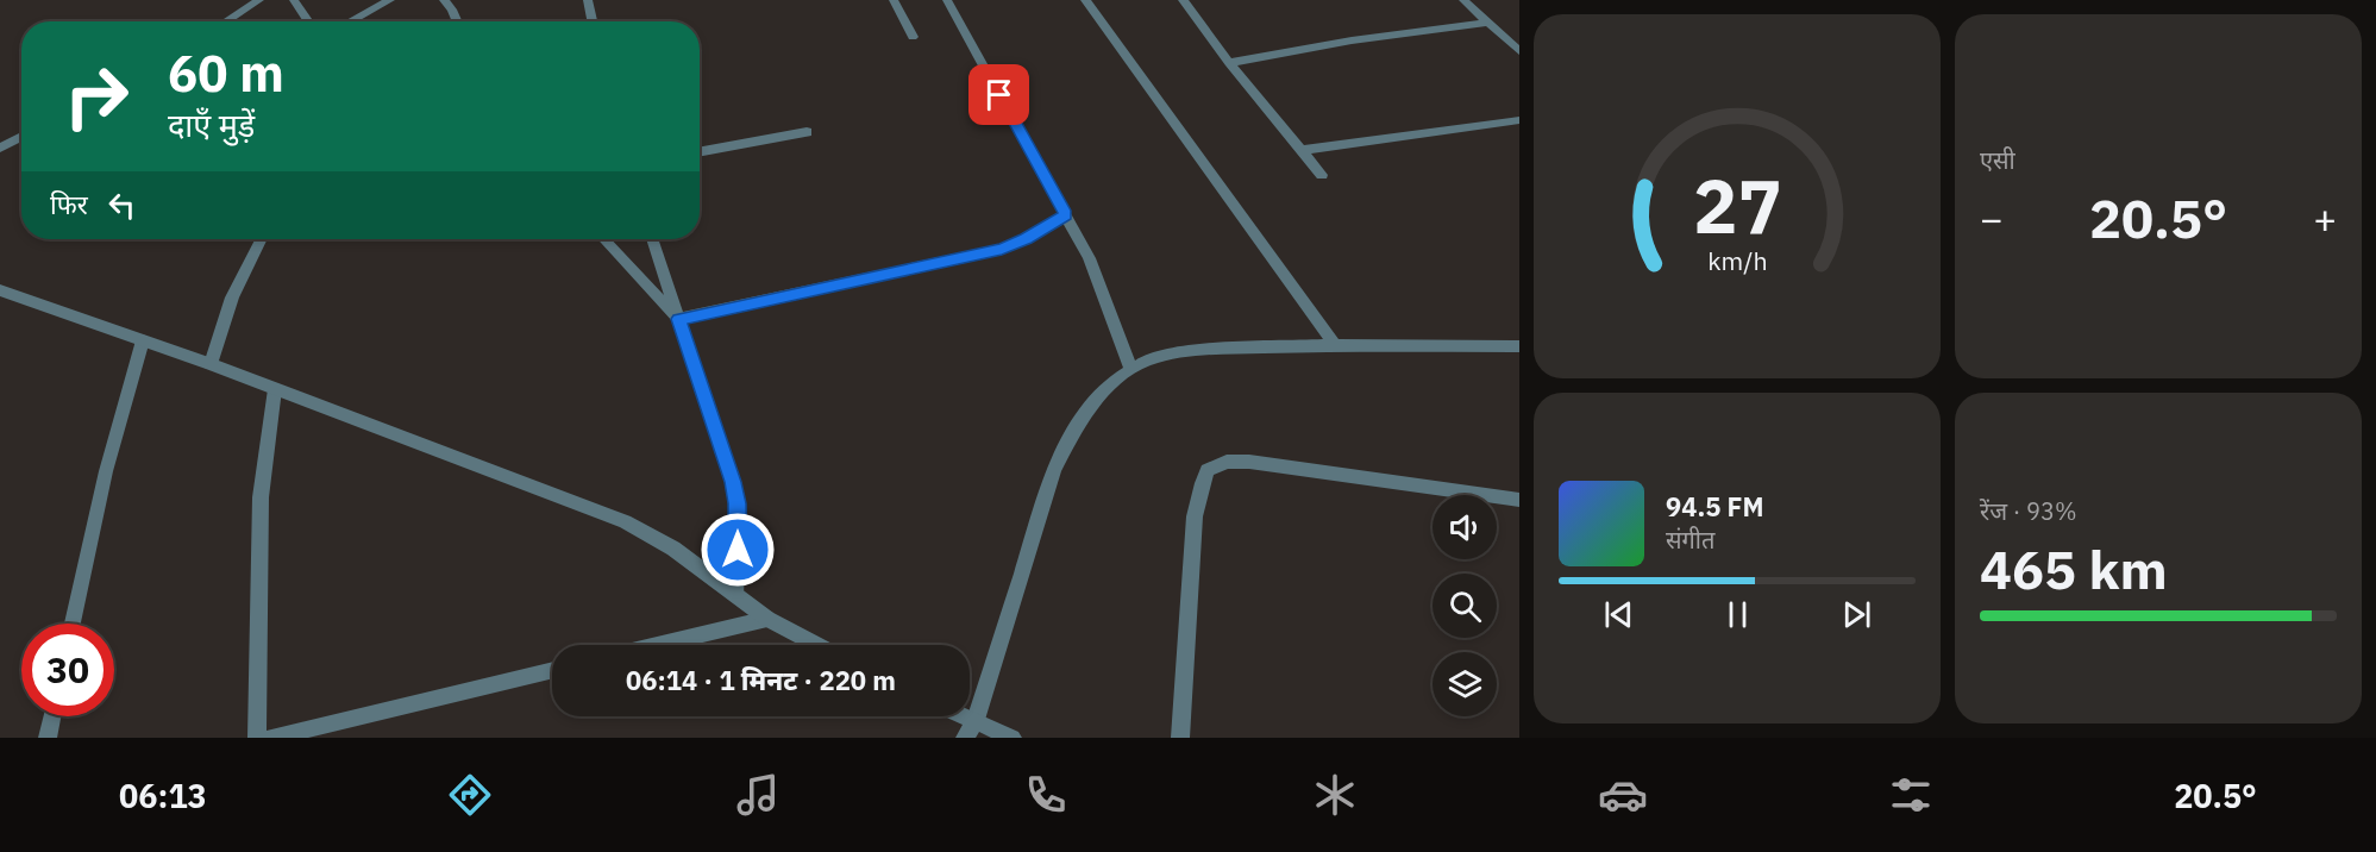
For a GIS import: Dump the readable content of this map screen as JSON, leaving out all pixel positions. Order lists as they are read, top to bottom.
{
  "page": {
    "tile": [
      "एसी",
      ["रेंज · 93%", "465 km"]
    ],
    "turn": ["60 m", "दाएँ मुड़ें"],
    "then": "फिर",
    "heat": ["−", "20.5°", "+"],
    "song": ["94.5 FM", "संगीत"],
    "limit": "30",
    "trip": "06:14 · 1 मिनट · 220 m",
    "tabs": ["06:13", "20.5°"],
    "gauge": ["27", "km/h"]
  }
}
